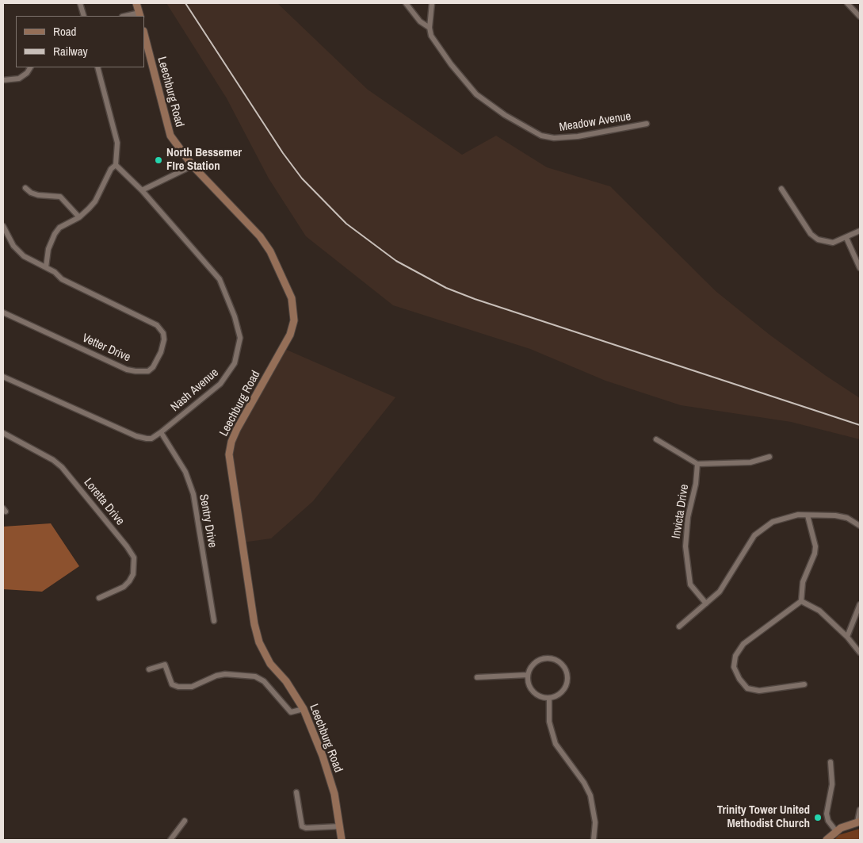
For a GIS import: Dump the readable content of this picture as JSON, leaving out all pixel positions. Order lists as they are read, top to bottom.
{
  "streets": {
    "street": [
      "Leechburg Road",
      "Meadow Avenue",
      "Vetter Drive",
      "Nash Avenue",
      "Loretta Drive",
      "Invicta Drive",
      "Sentry Drive"
    ]
  },
  "crossings": [
    ["Nash Avenue", "Sentry Drive"]
  ],
  "places": ["North Bessemer FIre Station", "Trinity Tower United Methodist Church"],
  "legend": ["Road", "Railway"]
}
